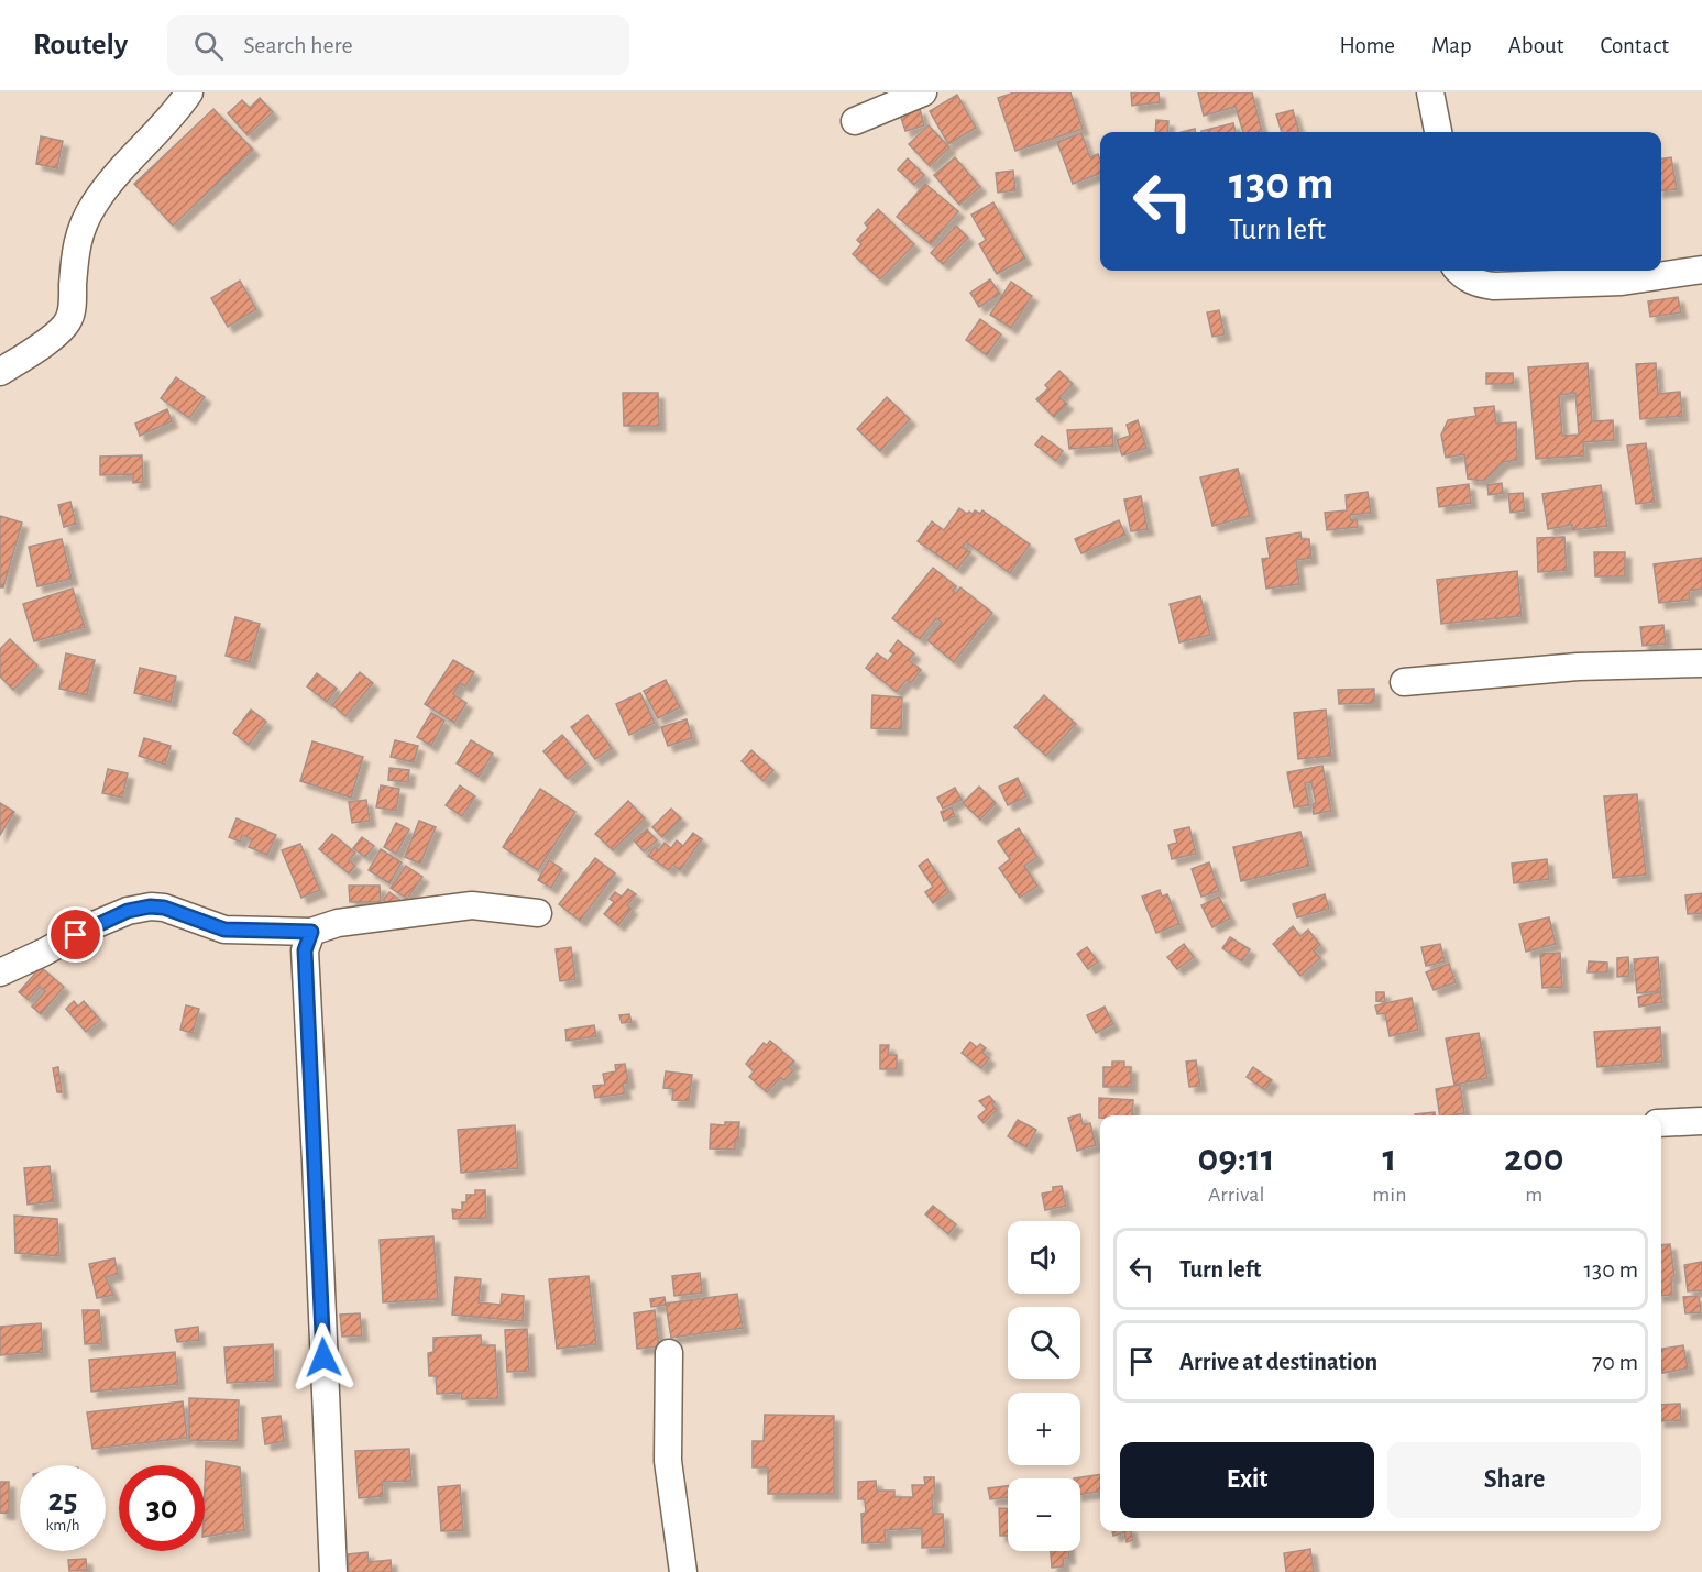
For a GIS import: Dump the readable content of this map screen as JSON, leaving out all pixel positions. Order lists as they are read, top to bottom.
{
  "page": {
    "header": "Routely",
    "search": "Search here",
    "nav": [
      "Home",
      "Map",
      "About",
      "Contact"
    ],
    "turn": ["130 m", "Turn left"],
    "eta": [
      "09:11",
      "Arrival",
      "1",
      "min",
      "200",
      "m"
    ],
    "map_buttons": ["+", "−"],
    "list": [
      {
        "name": "Turn left",
        "value": "130 m"
      },
      {
        "name": "Arrive at destination",
        "value": "70 m"
      }
    ],
    "buttons": ["Exit", "Share"],
    "speed": "25 km/h",
    "limit": "30"
  }
}
